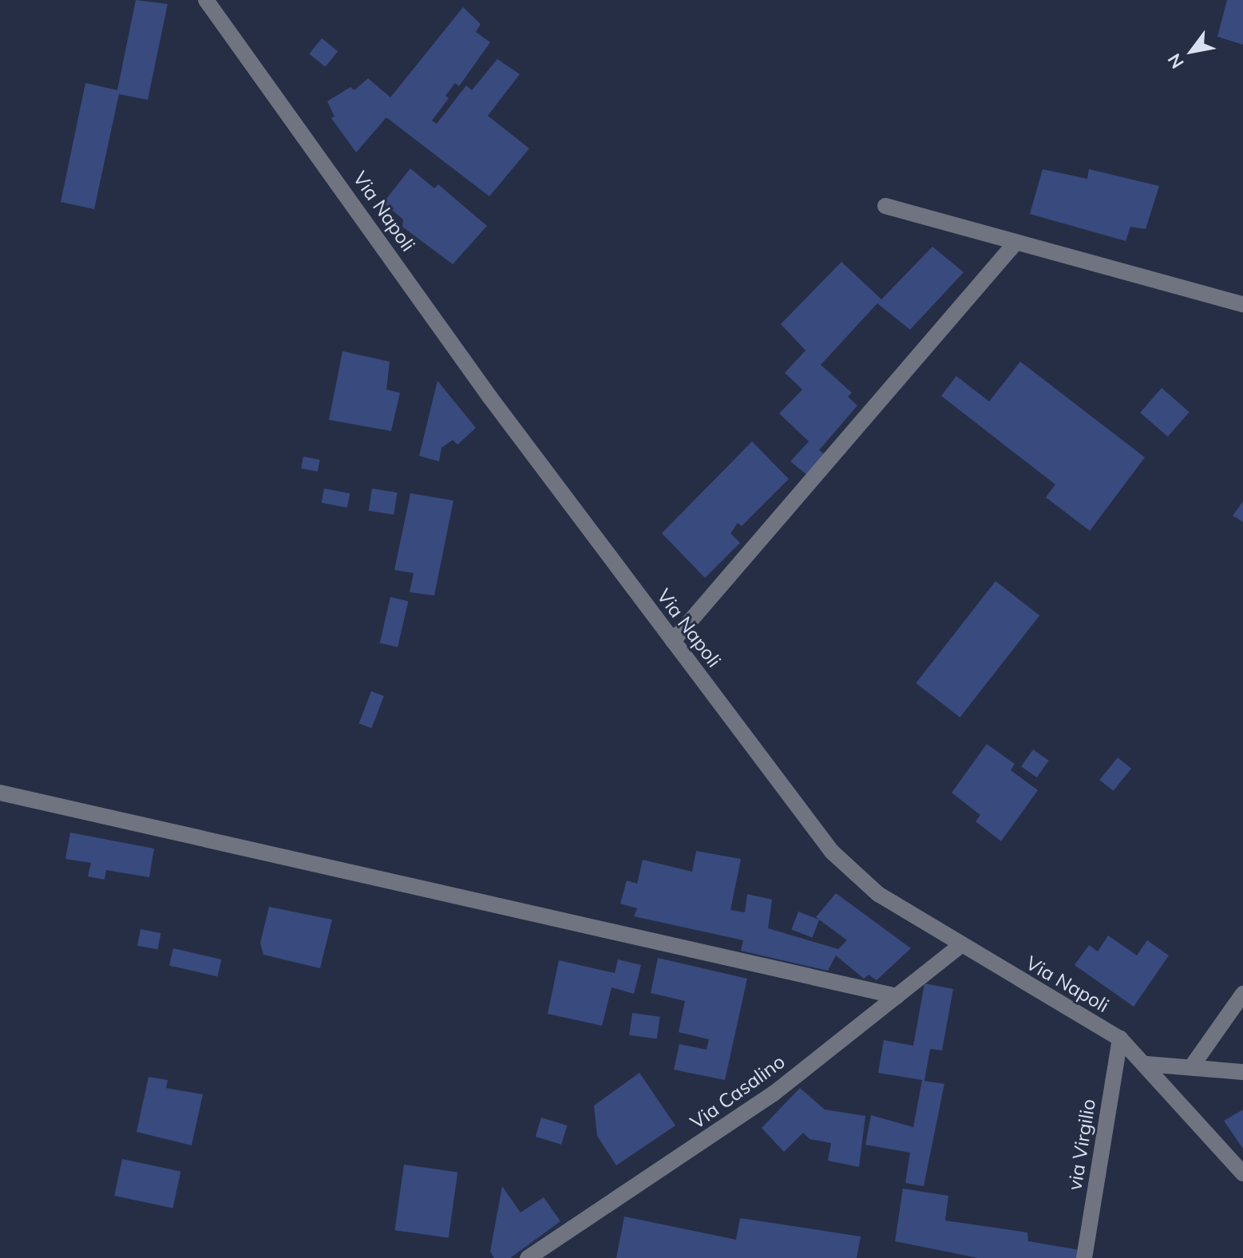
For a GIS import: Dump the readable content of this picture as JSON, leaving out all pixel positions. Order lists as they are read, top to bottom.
{
  "streets": {
    "street": ["Via Napoli", "Via Casalino", "via Virgilio"]
  },
  "crossings": [
    ["Via Napoli", "Via Casalino"],
    ["Via Napoli", "via Virgilio"]
  ],
  "north": "bottom left"
}
